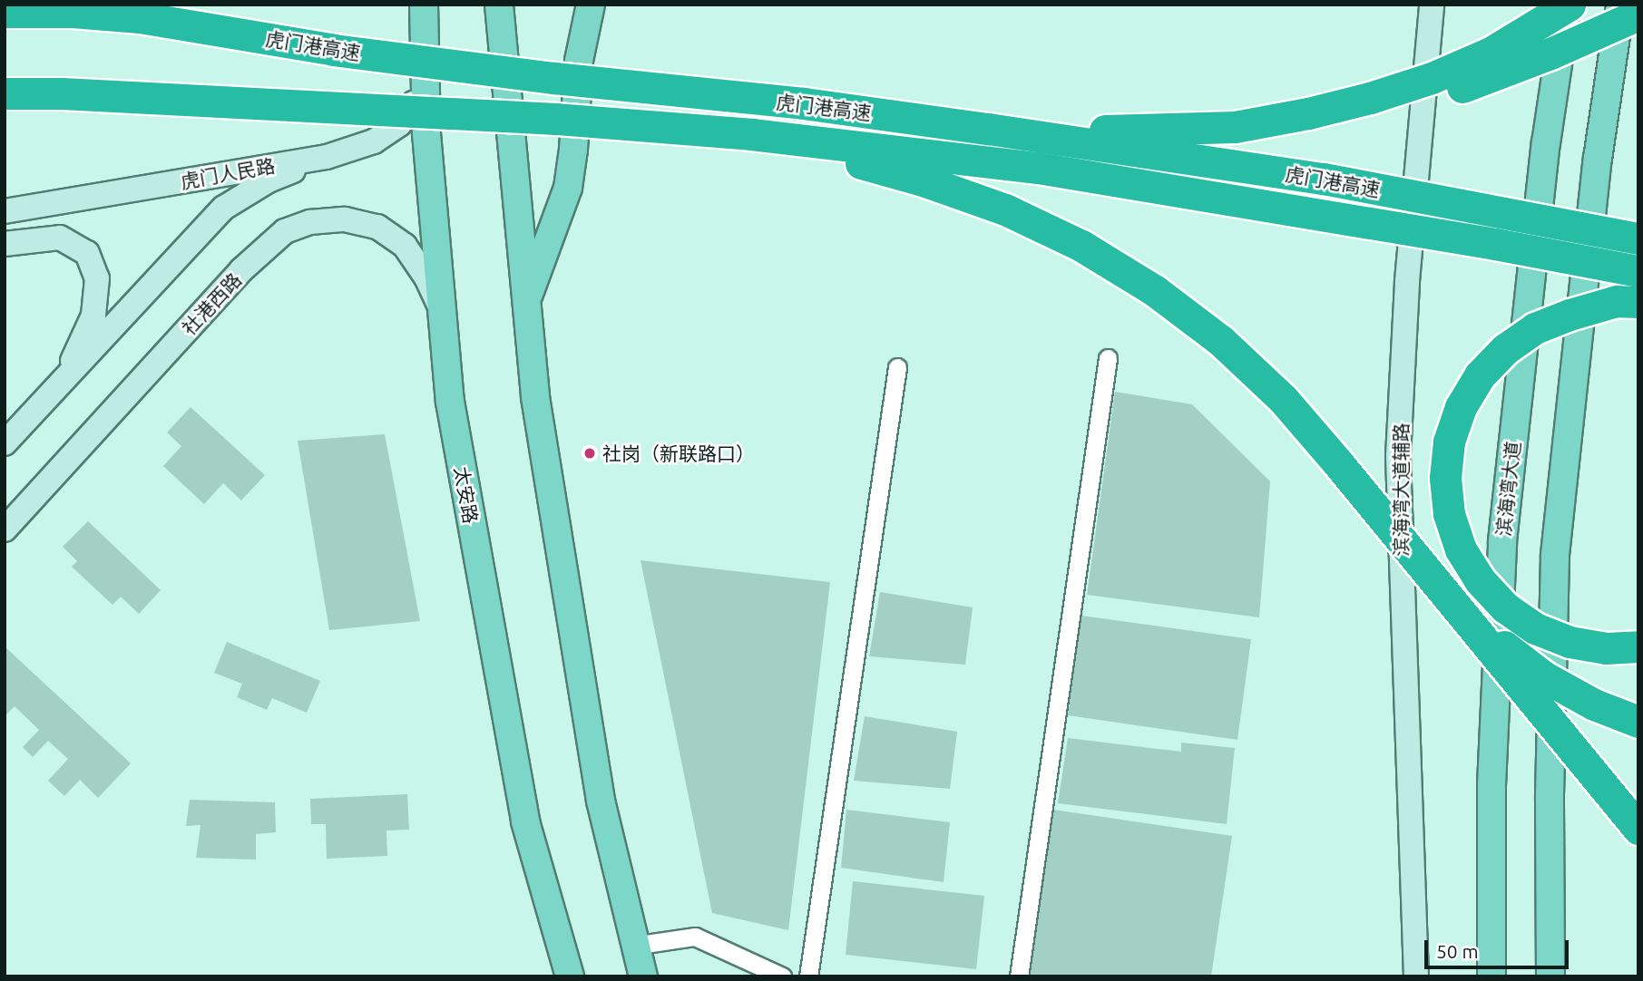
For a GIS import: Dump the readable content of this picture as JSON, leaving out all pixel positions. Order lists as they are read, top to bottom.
{
  "streets": {
    "highway": ["虎门港高速"],
    "main road": [
      "虎门人民路",
      "社港西路",
      "滨海湾大道",
      "滨海湾大道辅路",
      "太安路"
    ]
  },
  "crossings": [
    ["虎门人民路", "太安路"],
    ["社港西路", "太安路"]
  ],
  "places": ["社岗（新联路口）"],
  "scale_bar": "50 m"
}
